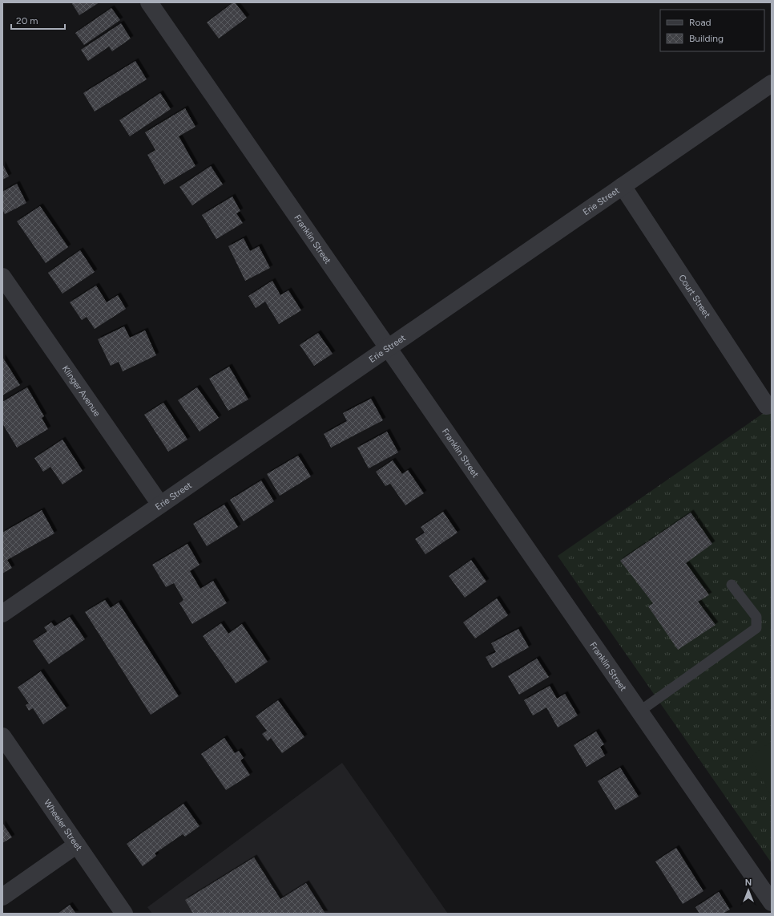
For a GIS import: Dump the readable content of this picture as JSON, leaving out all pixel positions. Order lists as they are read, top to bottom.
{
  "streets": {
    "street": [
      "Erie Street",
      "Franklin Street",
      "Court Street",
      "Klinger Avenue",
      "Wheeler Street"
    ]
  },
  "crossings": [
    ["Erie Street", "Franklin Street"],
    ["Erie Street", "Court Street"],
    ["Erie Street", "Klinger Avenue"]
  ],
  "legend": ["Road", "Building"],
  "scale_bar": "20 m",
  "north": "top"
}
